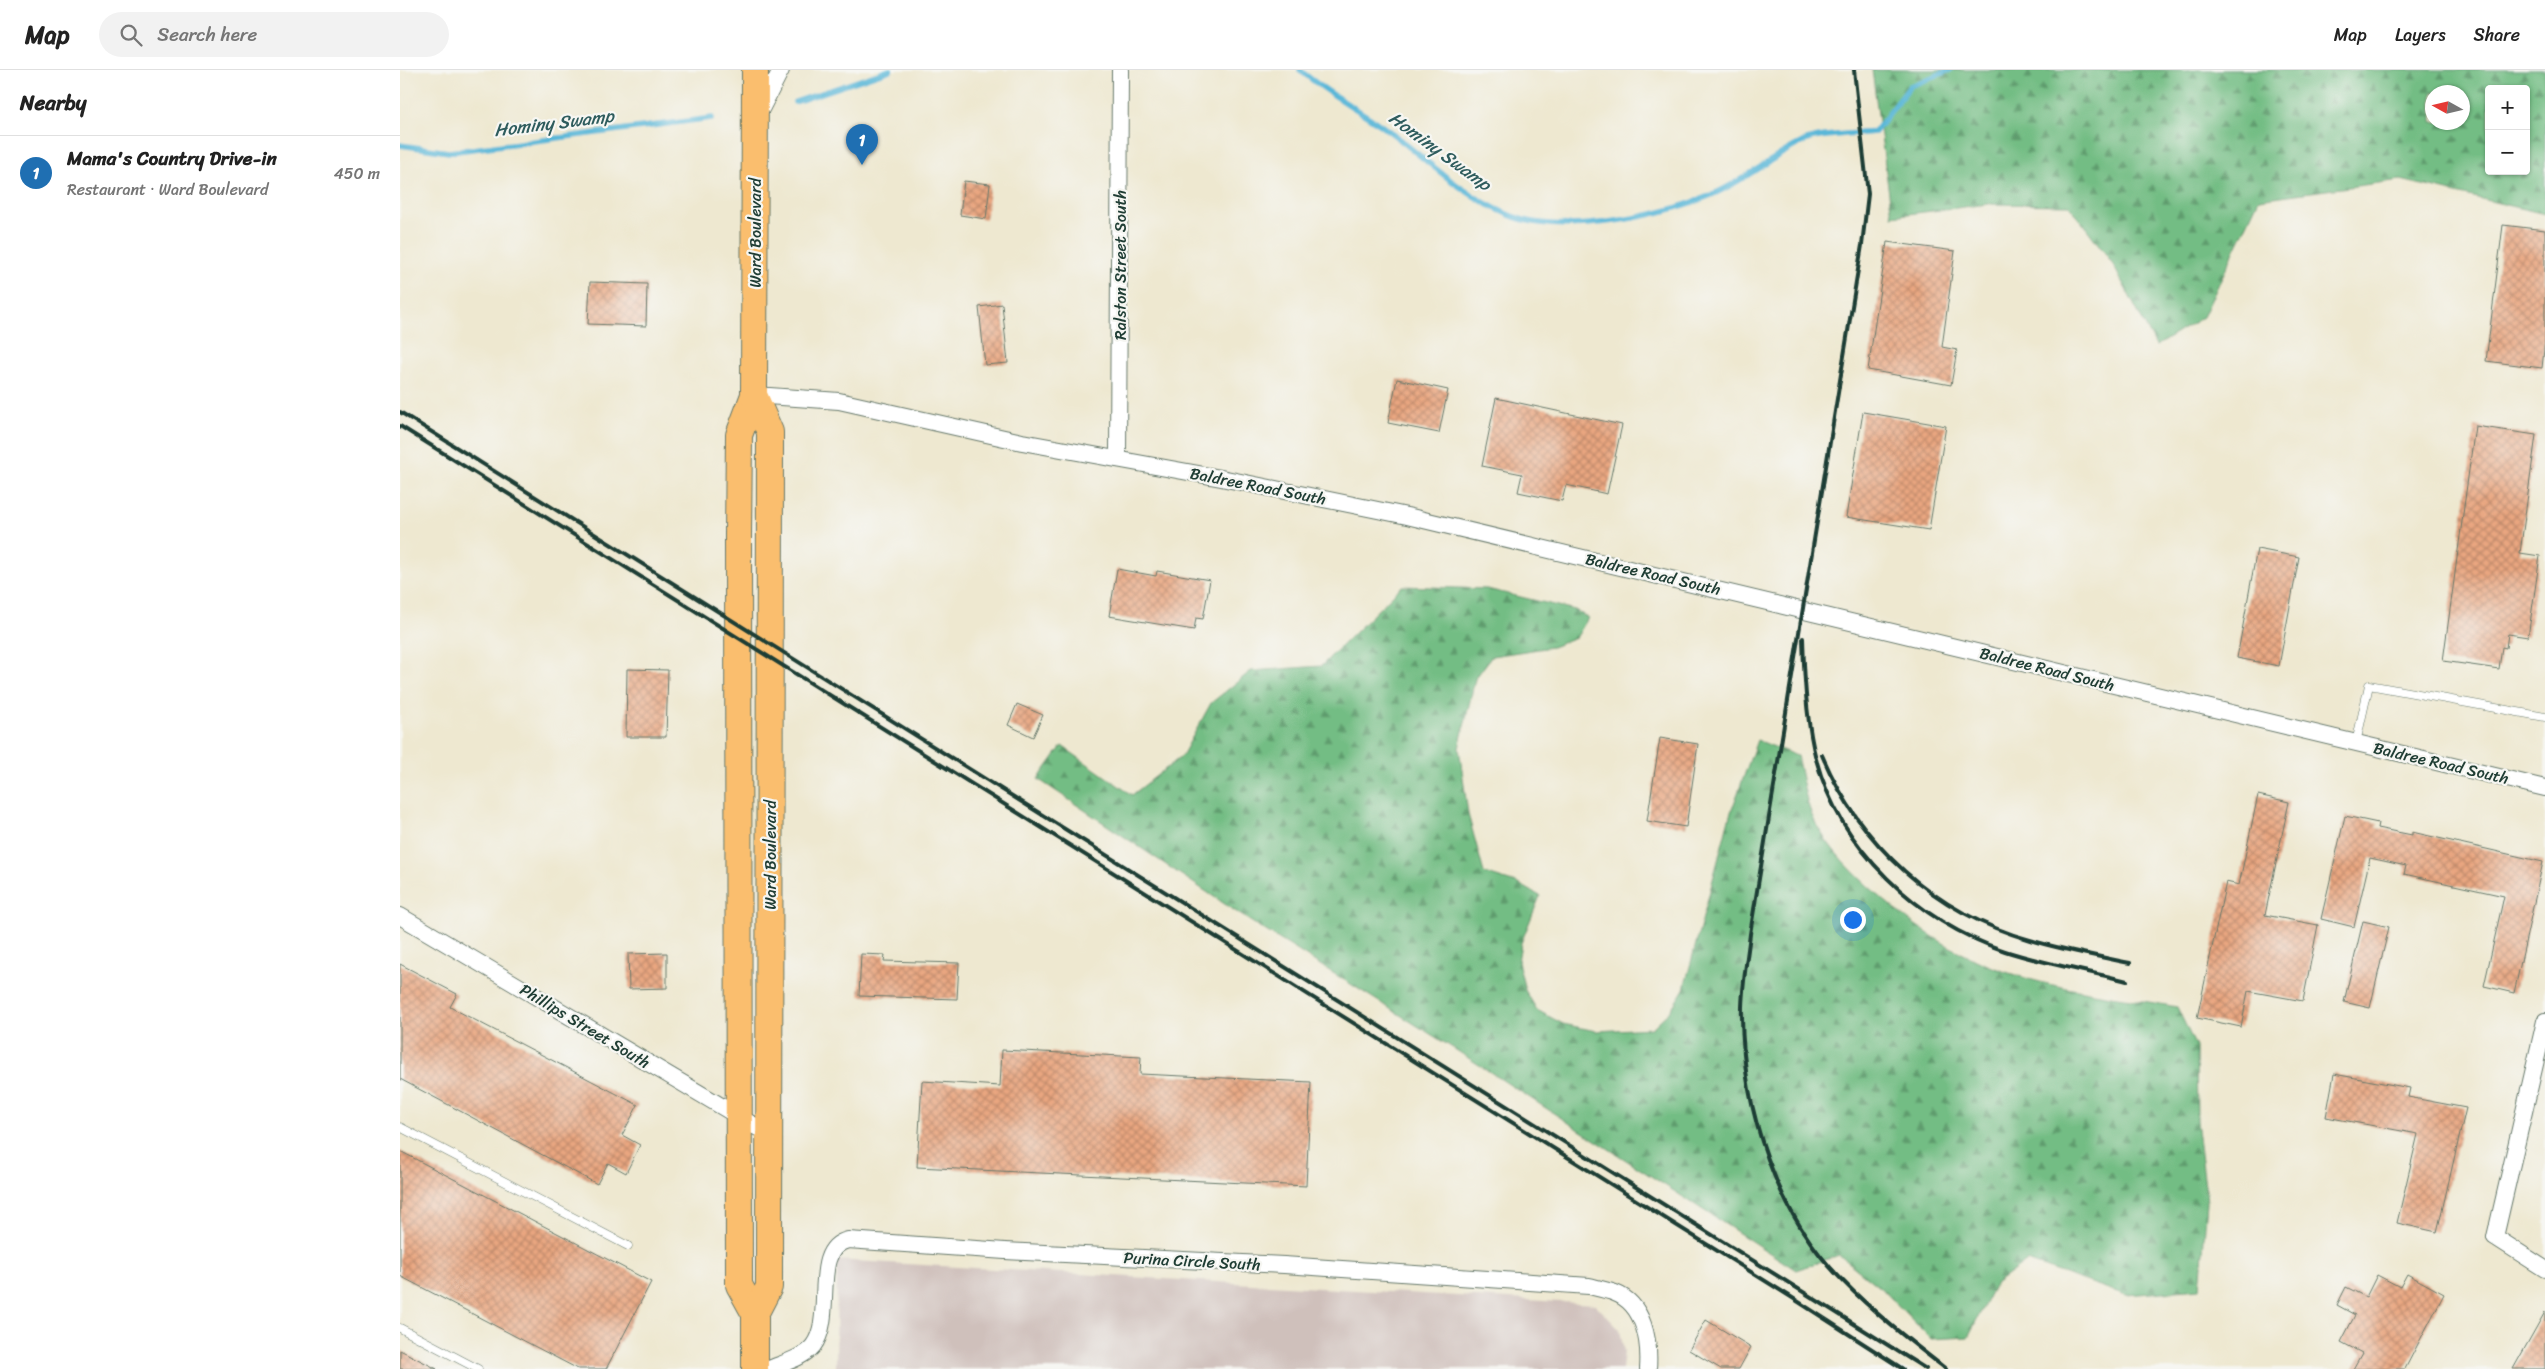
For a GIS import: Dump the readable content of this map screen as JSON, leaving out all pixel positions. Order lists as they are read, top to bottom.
{
  "streets": {
    "highway": ["Ward Boulevard"],
    "street": [
      "Ralston Street South",
      "Baldree Road South",
      "Phillips Street South",
      "Purina Circle South"
    ]
  },
  "crossings": [
    ["Ward Boulevard", "Baldree Road South"],
    ["Ward Boulevard", "Phillips Street South"],
    ["Ralston Street South", "Baldree Road South"]
  ],
  "water": ["Hominy Swamp"],
  "north": "left",
  "page": {
    "header": "Map",
    "search": "Search here",
    "nav": ["Map", "Layers", "Share"],
    "heading": "Nearby",
    "map_buttons": ["+", "−"],
    "pins": "1",
    "list": [
      {
        "mark": "1",
        "name": "Mama's Country Drive-in",
        "note": "Restaurant · Ward Boulevard",
        "value": "450 m"
      }
    ]
  }
}
